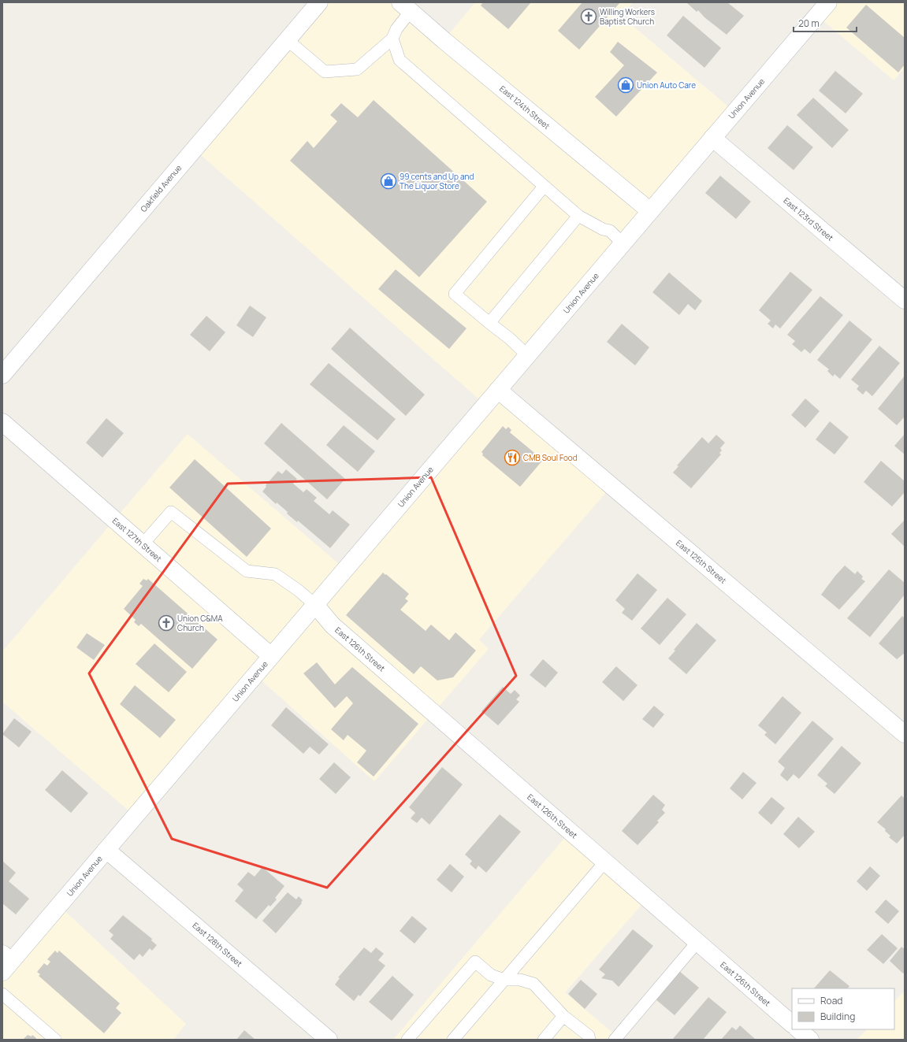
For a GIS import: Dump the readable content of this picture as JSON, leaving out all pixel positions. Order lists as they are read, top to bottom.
{
  "streets": {
    "street": [
      "Union Avenue",
      "East 124th Street",
      "Oakfield Avenue",
      "East 123rd Street",
      "East 127th Street",
      "East 125th Street",
      "East 126th Street",
      "East 128th Street"
    ]
  },
  "crossings": [
    ["Union Avenue", "East 124th Street"],
    ["Union Avenue", "East 123rd Street"],
    ["Union Avenue", "East 127th Street"],
    ["Union Avenue", "East 125th Street"],
    ["Union Avenue", "East 126th Street"],
    ["Union Avenue", "East 128th Street"]
  ],
  "places": {
    "church": ["Willing Workers Baptist Church", "Union C&MA Church"],
    "shop": ["Union Auto Care", "99 cents and Up and The Liquor Store"],
    "restaurant": ["CMB Soul Food"]
  },
  "legend": ["Road", "Building"],
  "scale_bar": "20 m"
}
